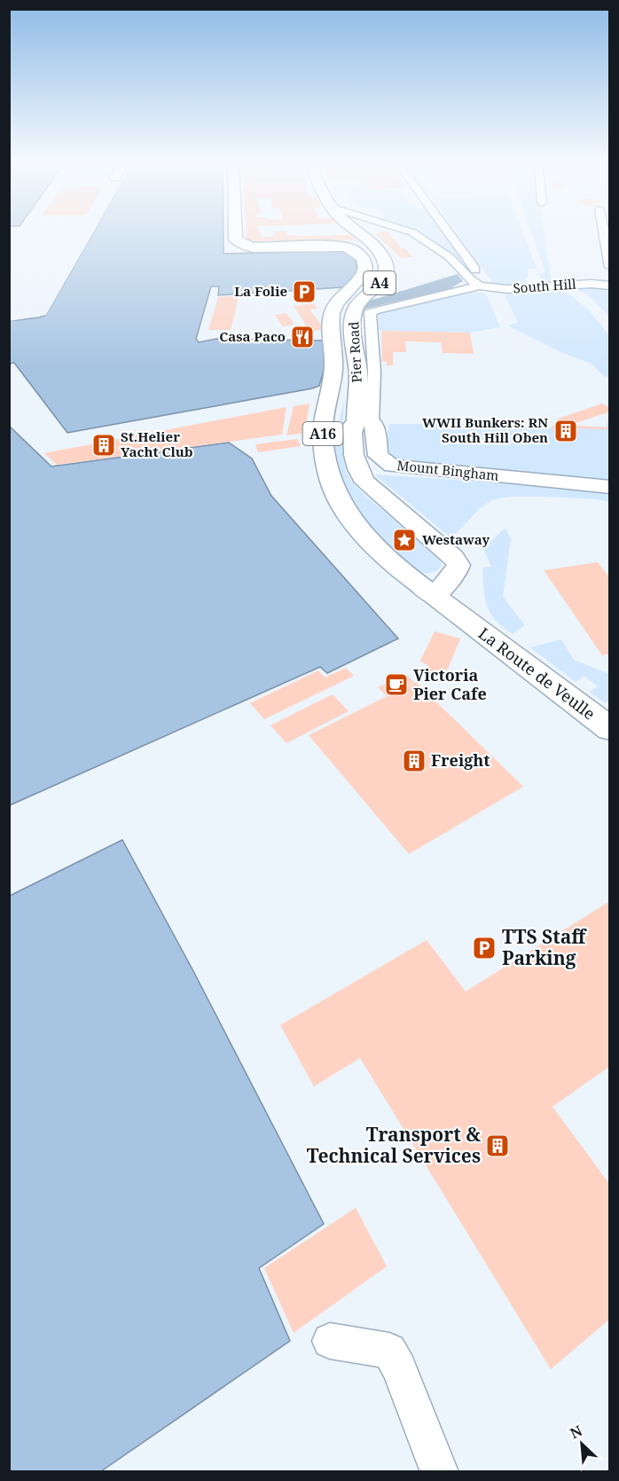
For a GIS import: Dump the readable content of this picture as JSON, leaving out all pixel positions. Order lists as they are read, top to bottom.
{
  "streets": {
    "main road": [
      "A4",
      "Pier Road",
      "A16",
      "Mount Bingham",
      "La Route de Veulle"
    ],
    "street": ["South Hill"]
  },
  "crossings": [
    ["South Hill", "Pier Road"],
    ["South Hill", "A16"],
    ["South Hill", "Mount Bingham"],
    ["Pier Road", "A16"],
    ["Pier Road", "Mount Bingham"],
    ["A16", "Mount Bingham"],
    ["A16", "La Route de Veulle"]
  ],
  "places": {
    "parking": ["La Folie", "TTS Staff Parking"],
    "restaurant": ["Casa Paco"],
    "building": [
      "WWII Bunkers: RN South Hill Oben",
      "St.Helier Yacht Club",
      "Freight",
      "Transport & Technical Services"
    ],
    "place": ["Westaway"],
    "cafe": ["Victoria Pier Cafe"]
  },
  "north": "top left"
}
